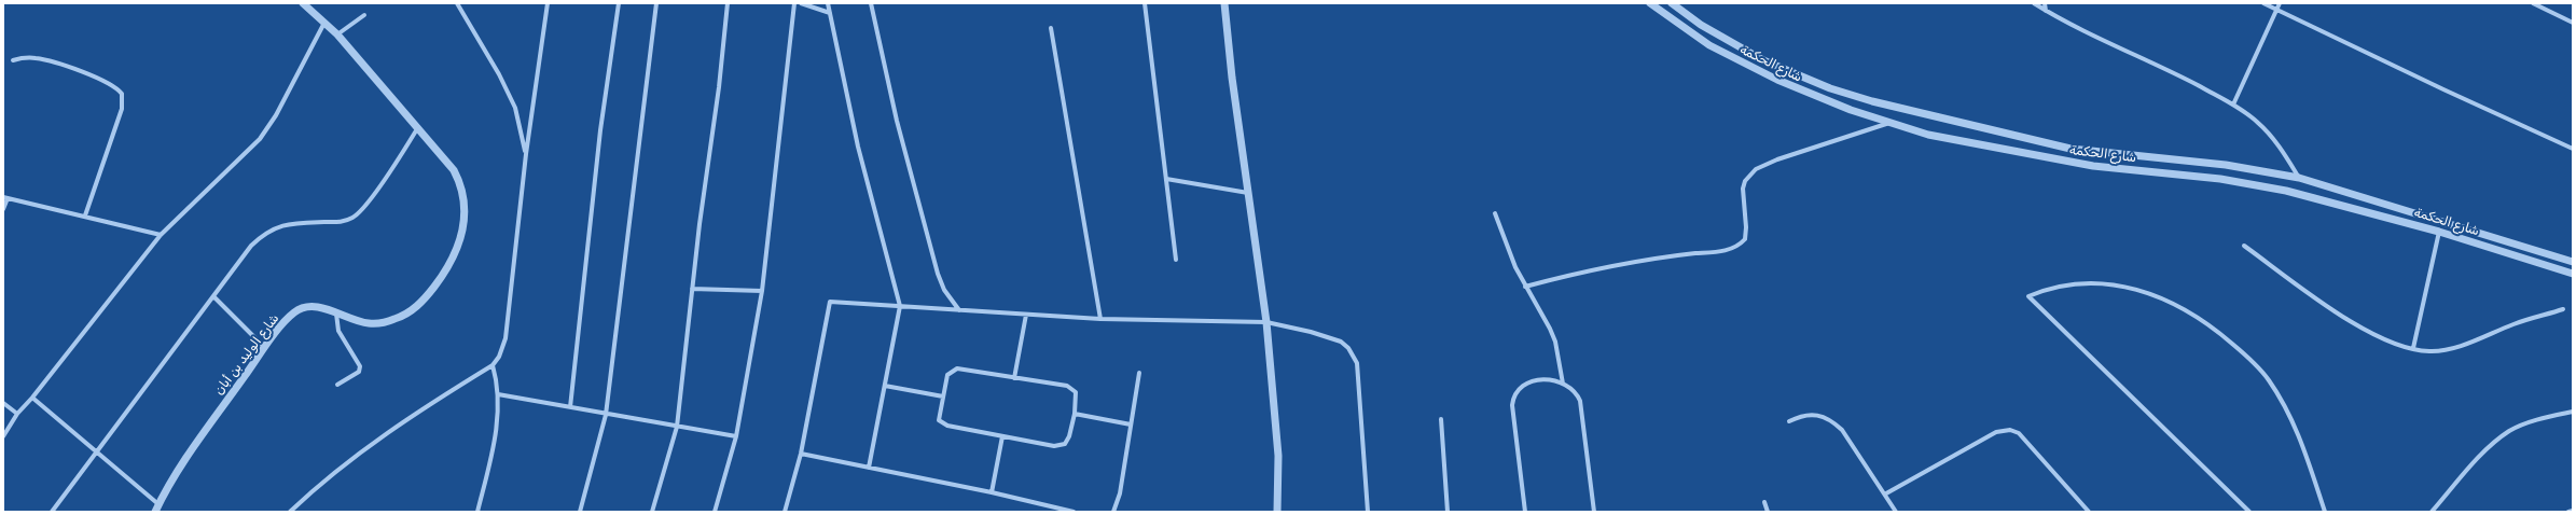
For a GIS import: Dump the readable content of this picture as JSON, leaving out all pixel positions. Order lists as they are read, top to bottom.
{
  "streets": {
    "street": ["شارع الحكمة", "شارع الوليد بن أبان"]
  }
}
